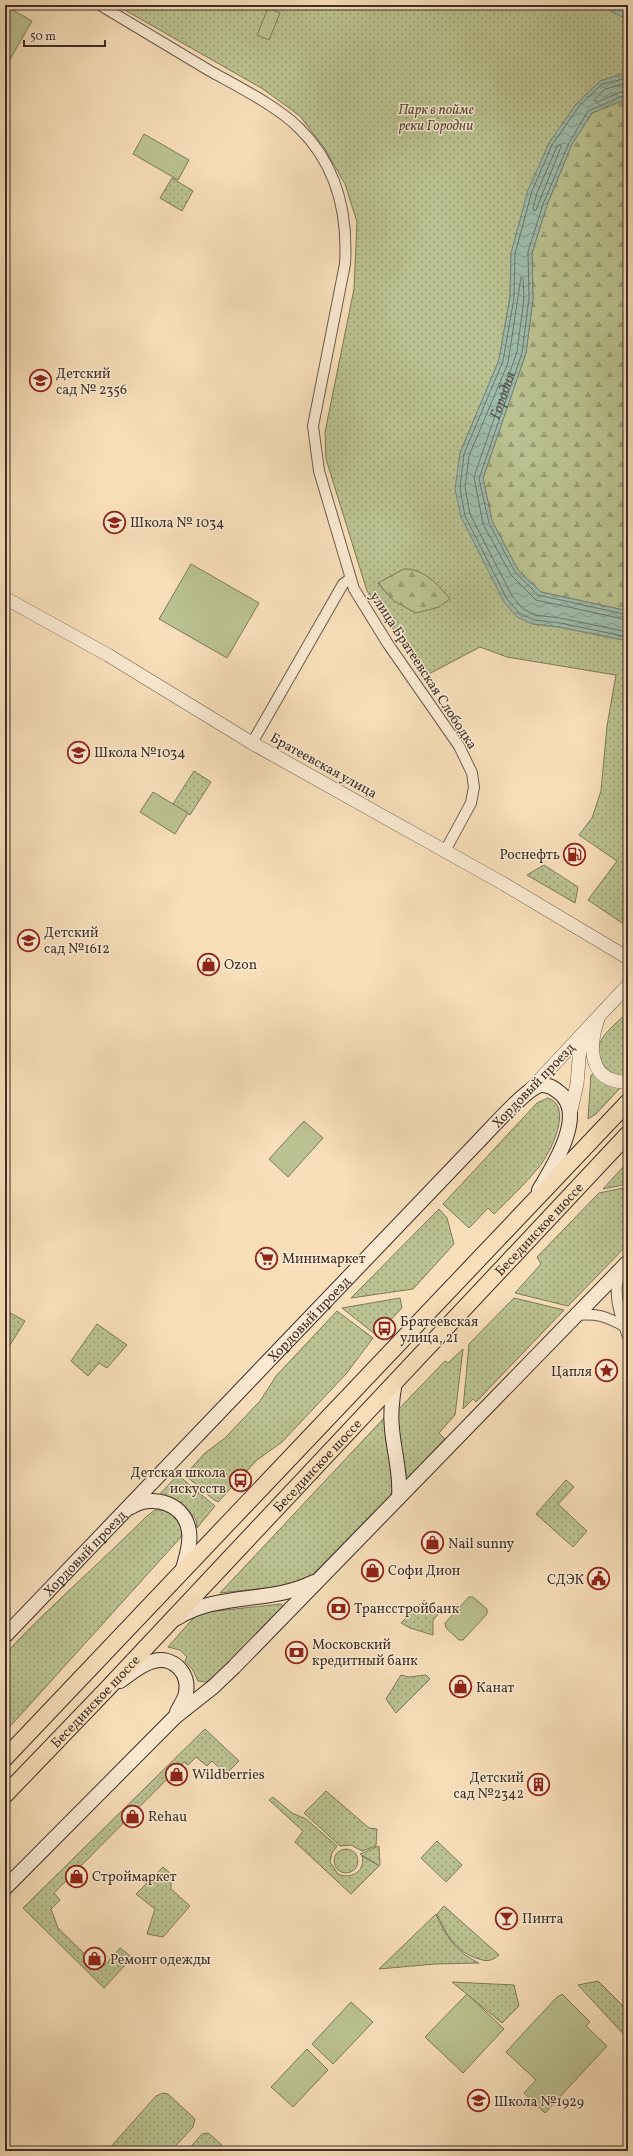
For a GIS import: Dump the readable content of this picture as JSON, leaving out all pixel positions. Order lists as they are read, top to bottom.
{
  "streets": {
    "main road": ["Хордовый проезд", "Бесединское шоссе"],
    "street": ["улица Братеевская Слободка", "Братеевская улица"]
  },
  "crossings": [
    ["улица Братеевская Слободка", "Братеевская улица"]
  ],
  "water": ["Городня"],
  "parks": ["Парк в пойме реки Городни"],
  "places": {
    "school or university": [
      "Детский сад № 2356",
      "Школа № 1034",
      "Школа №1034",
      "Детский сад №1612",
      "Школа №1929"
    ],
    "fuel station": ["Роснефть"],
    "shop": [
      "Ozon",
      "Nail sunny",
      "Софи Дион",
      "Канат",
      "Wildberries",
      "Rehau",
      "Строймаркет",
      "Ремонт одежды"
    ],
    "supermarket": ["Минимаркет"],
    "bus stop": ["Братеевская улица, 21", "Детская школа искусств"],
    "place": ["Цапля"],
    "public building": ["СДЭК"],
    "bank": ["Трансстройбанк", "Московский кредитный банк"],
    "building": ["Детский сад №2342"],
    "bar": ["Пинта"]
  },
  "scale_bar": "50 m"
}
